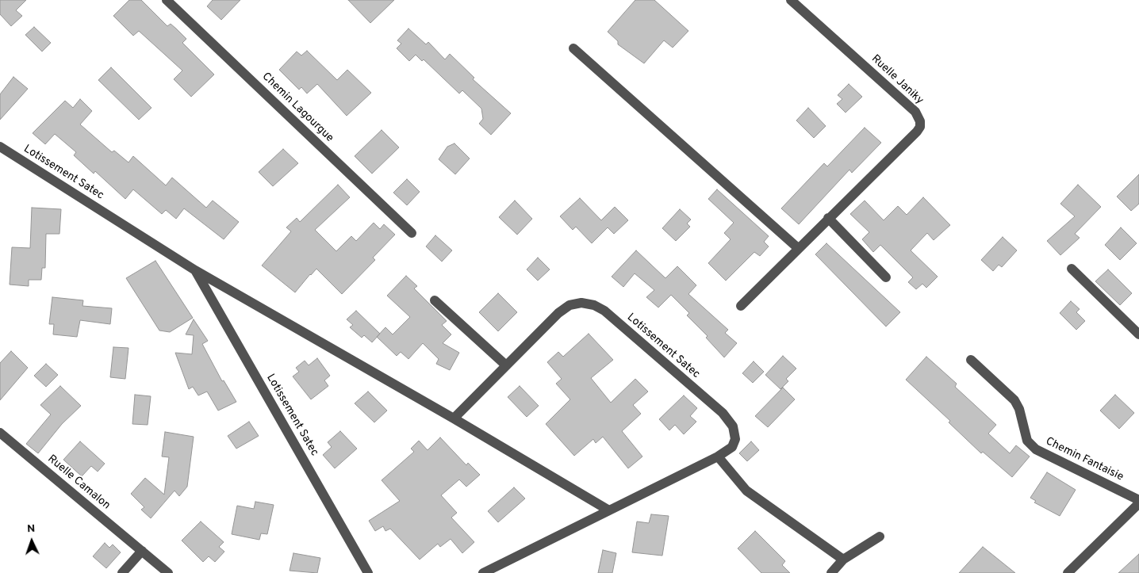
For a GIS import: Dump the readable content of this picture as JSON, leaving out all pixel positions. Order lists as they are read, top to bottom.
{
  "streets": {
    "street": [
      "Ruelle Janiky",
      "Chemin Lagourgue",
      "Lotissement Satec",
      "Chemin Fantaisie",
      "Ruelle Camalon"
    ]
  },
  "north": "top"
}
